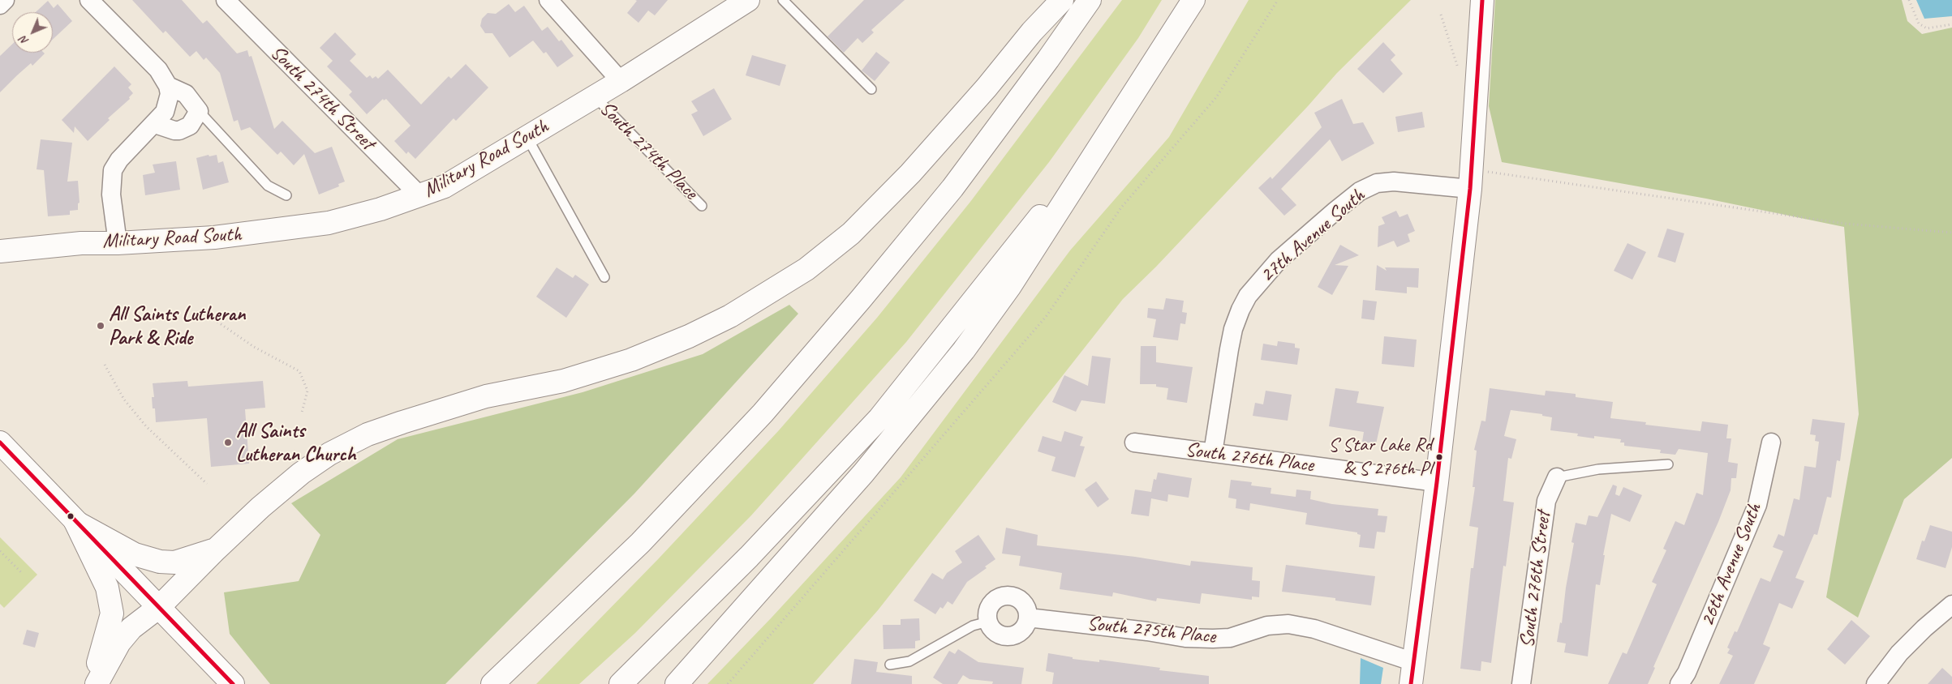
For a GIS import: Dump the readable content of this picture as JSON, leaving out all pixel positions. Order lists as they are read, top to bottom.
{
  "streets": {
    "main road": ["Military Road South"],
    "street": [
      "South 274th Street",
      "27th Avenue South",
      "South 276th Place",
      "26th Avenue South",
      "South 276th Street",
      "South 275th Place"
    ],
    "lane": ["South 274th Place"]
  },
  "crossings": [
    ["South 274th Street", "Military Road South"],
    ["South 274th Place", "Military Road South"],
    ["27th Avenue South", "South 276th Place"]
  ],
  "places": ["All Saints Lutheran Park & Ride", "All Saints Lutheran Church", "S Star Lake Rd & S 276th Pl"],
  "north": "bottom left"
}
